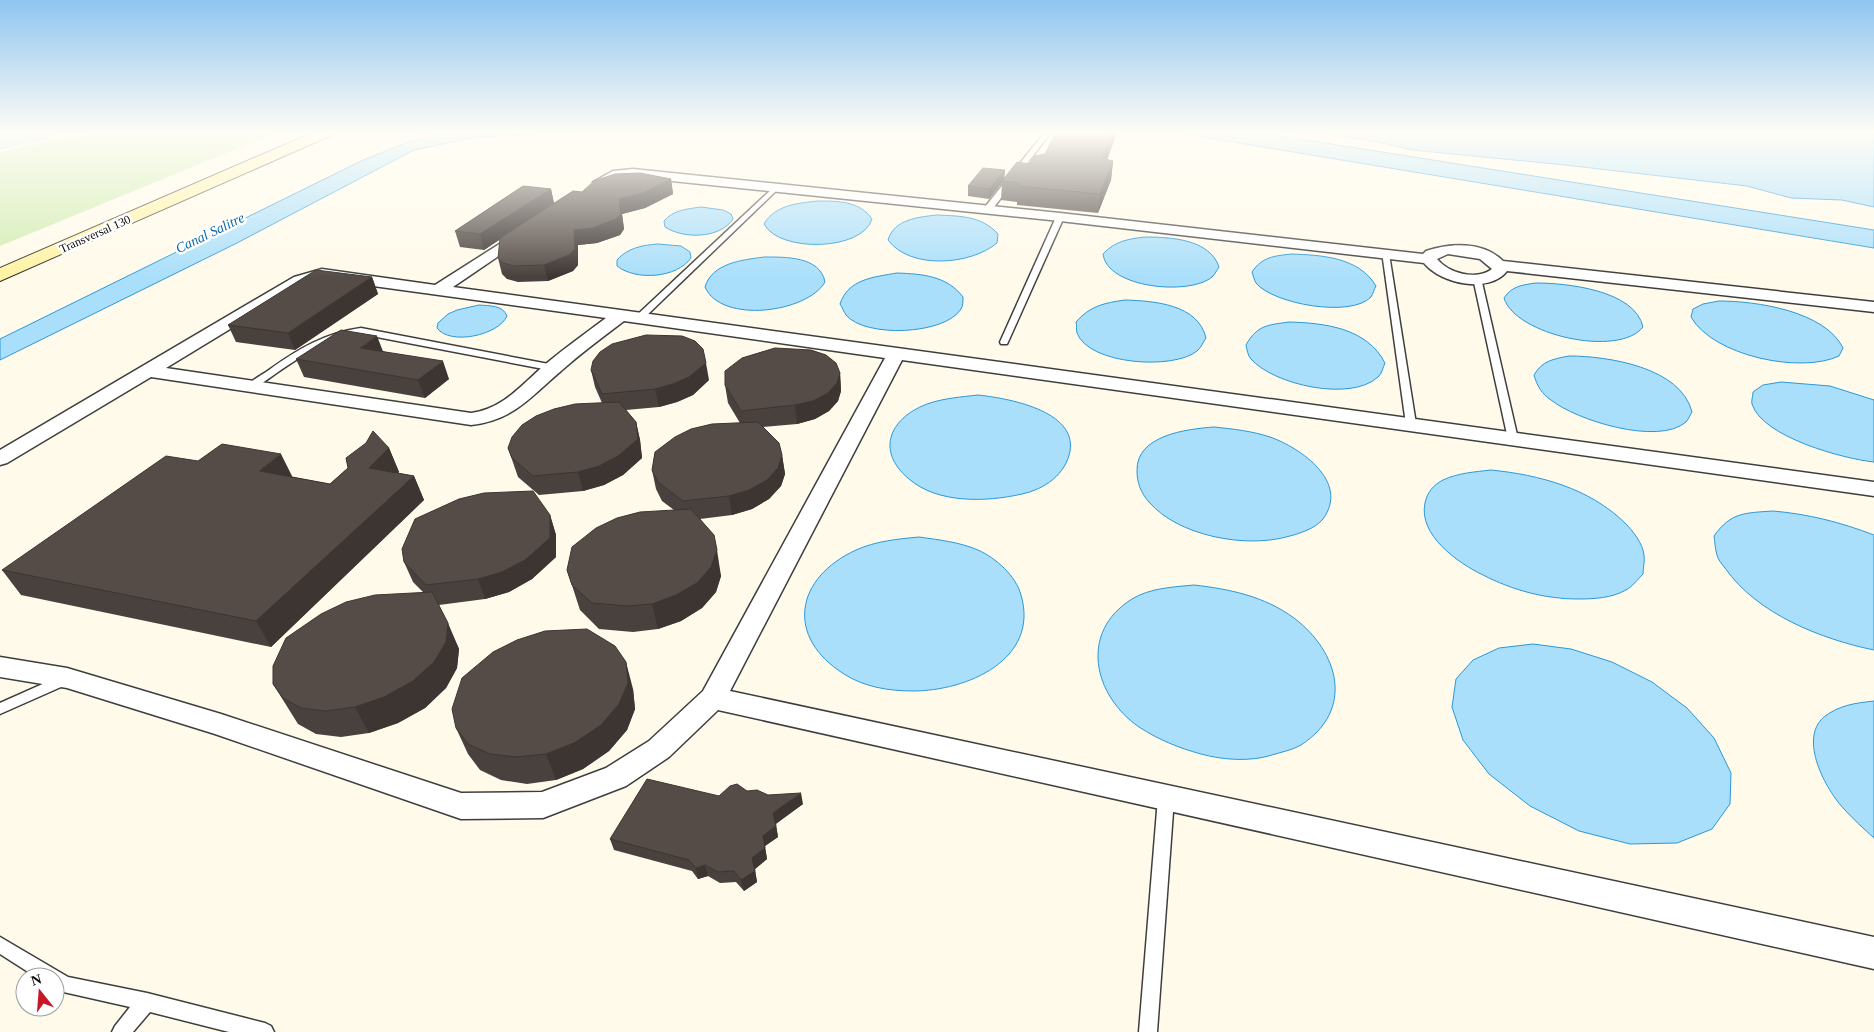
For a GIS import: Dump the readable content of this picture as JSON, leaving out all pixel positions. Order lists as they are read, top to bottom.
{
  "streets": {
    "main road": ["Transversal 130"]
  },
  "water": ["Canal Salitre"],
  "north": "top"
}
